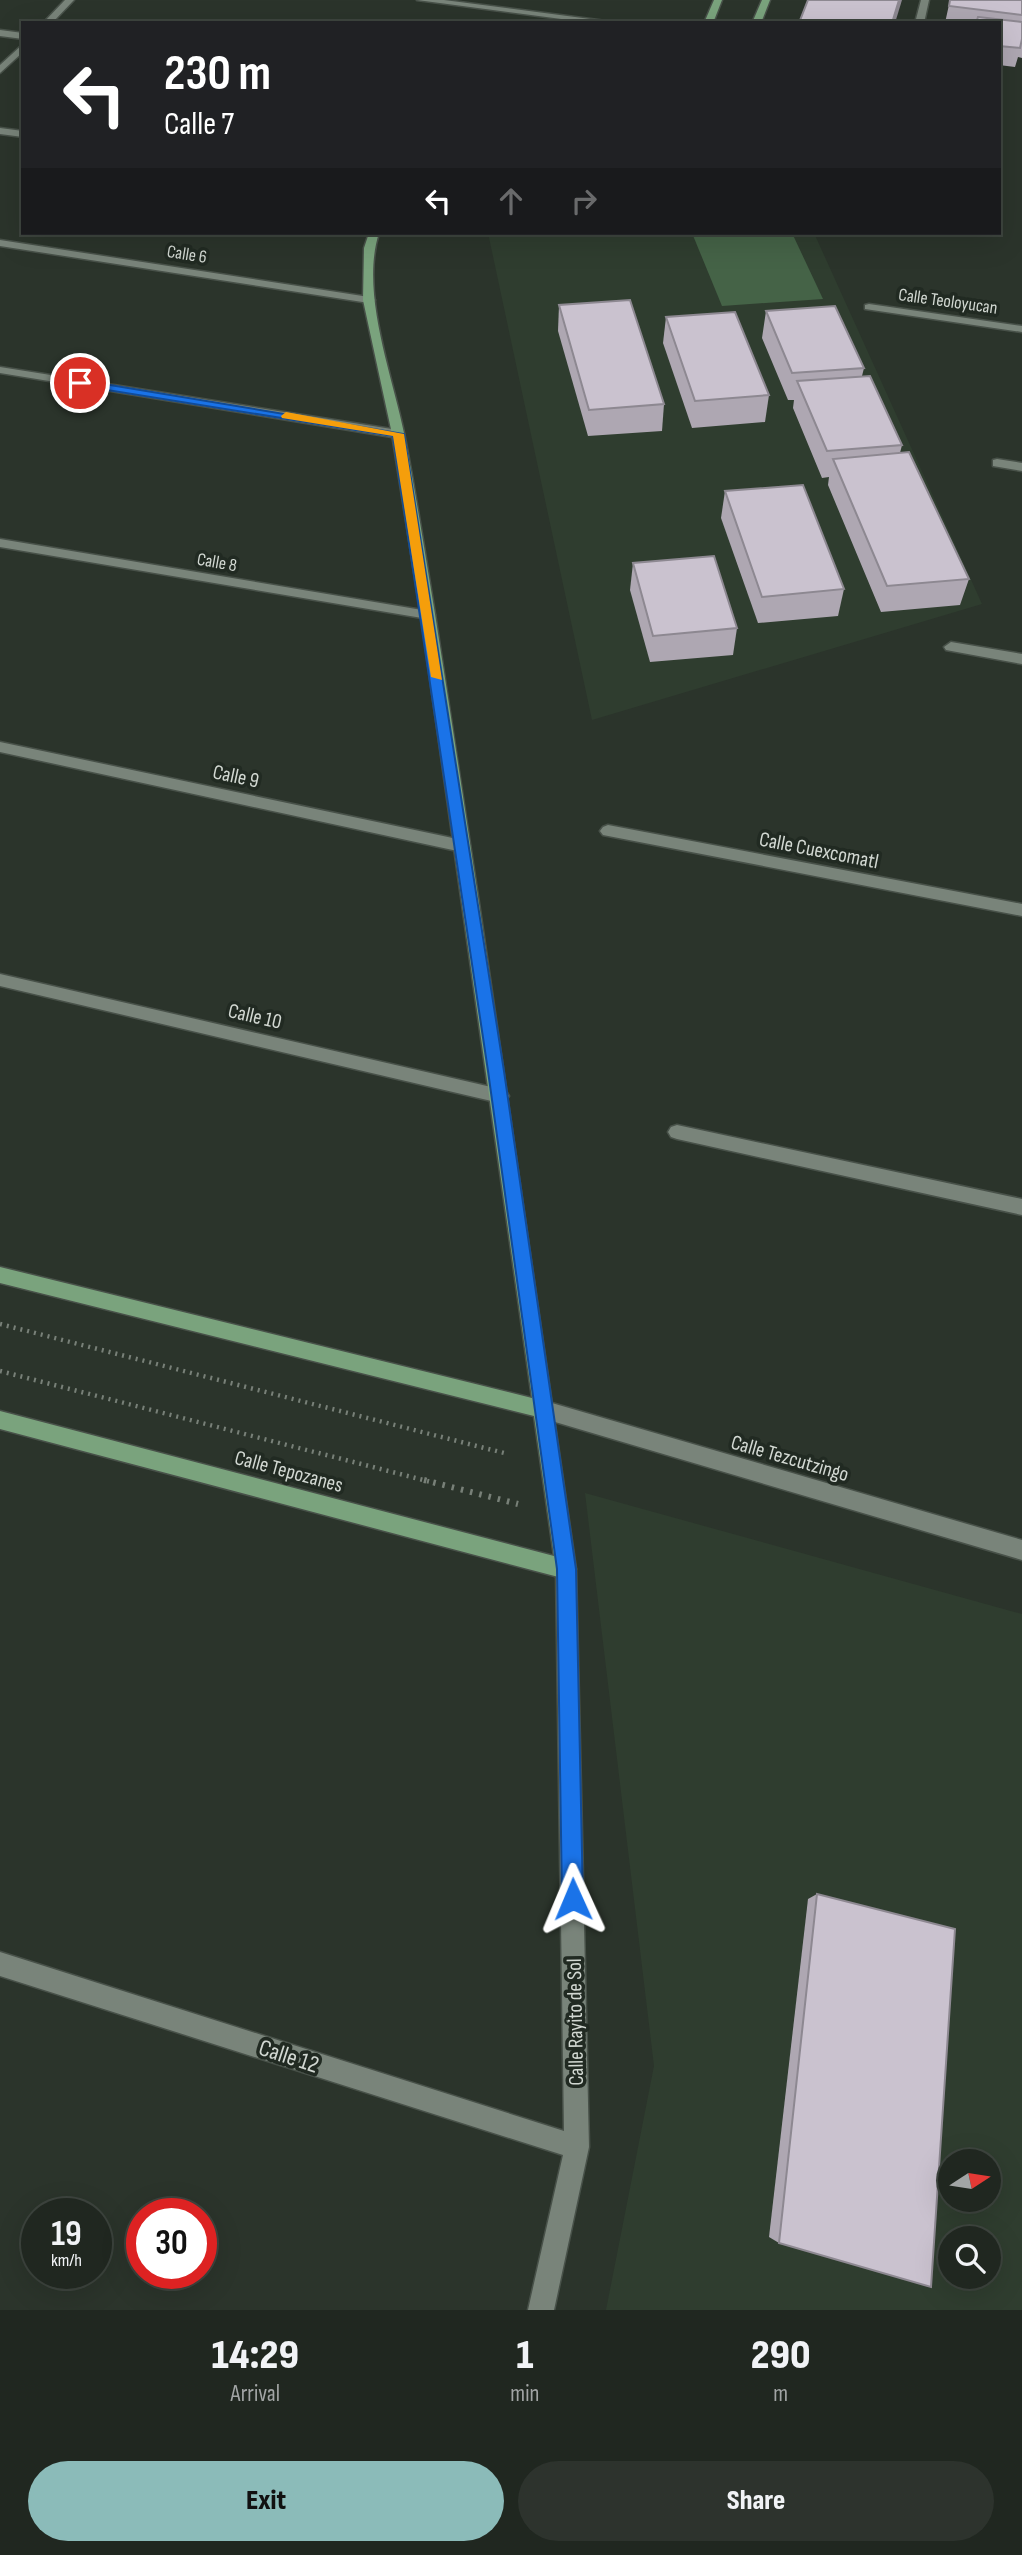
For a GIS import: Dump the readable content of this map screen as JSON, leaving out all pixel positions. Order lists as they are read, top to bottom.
{
  "streets": {
    "main road": ["Calle Tepozanes", "Calle Rayito de Sol"],
    "street": [
      "Calle 6",
      "Calle Teoloyucan",
      "Calle 8",
      "Calle 9",
      "Calle Cuexcomatl",
      "Calle 10",
      "Calle Tezcutzingo",
      "Calle 12"
    ]
  },
  "crossings": [
    ["Calle 6", "Calle Rayito de Sol"],
    ["Calle 8", "Calle Rayito de Sol"],
    ["Calle 9", "Calle Rayito de Sol"],
    ["Calle 10", "Calle Rayito de Sol"],
    ["Calle Tezcutzingo", "Calle Rayito de Sol"],
    ["Calle Tepozanes", "Calle Rayito de Sol"],
    ["Calle Rayito de Sol", "Calle 12"]
  ],
  "north": "right",
  "page": {
    "turn": ["230 m", "Calle 7"],
    "speed": "19 km/h",
    "limit": "30",
    "eta": [
      "14:29",
      "Arrival",
      "1",
      "min",
      "290",
      "m"
    ],
    "buttons": ["Exit", "Share"]
  }
}
